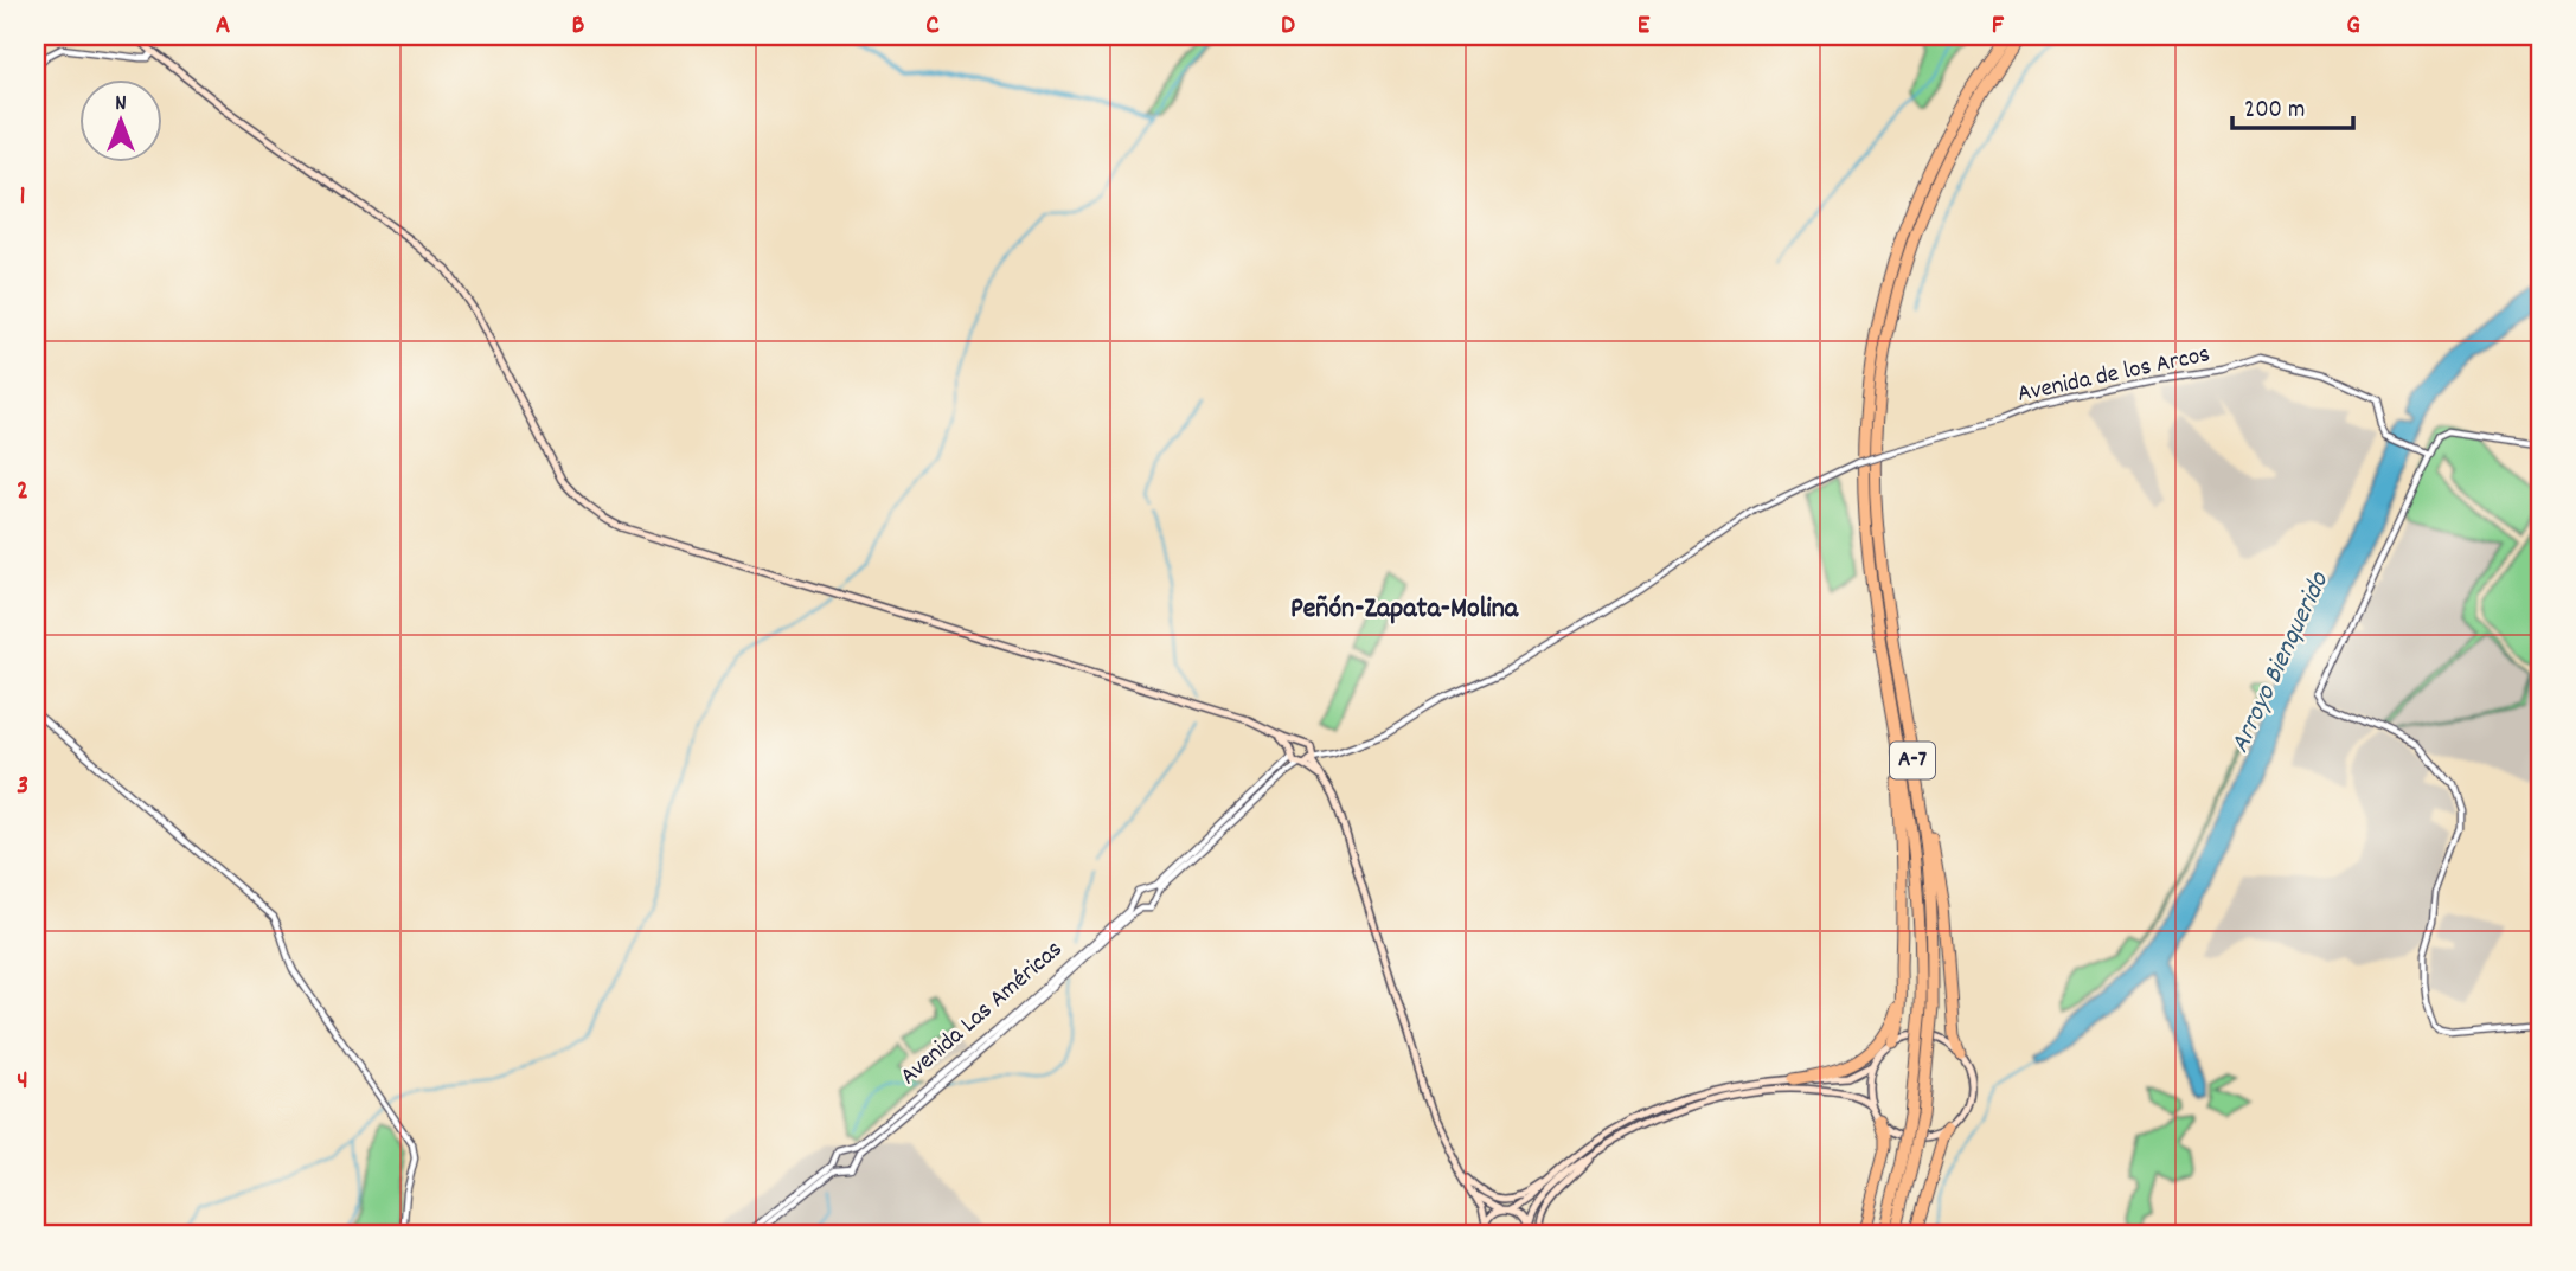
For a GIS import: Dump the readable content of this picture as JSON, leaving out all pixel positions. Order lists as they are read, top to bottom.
{
  "streets": {
    "highway": ["A-7"],
    "street": ["Avenida de los Arcos", "Avenida Las Américas"]
  },
  "districts": ["Peñón-Zapata-Molina"],
  "water": ["Arroyo Bienquerido"],
  "scale_bar": "200 m",
  "north": "top",
  "grid": {
    "columns": [
      "A",
      "B",
      "C",
      "D",
      "E",
      "F",
      "G"
    ],
    "rows": [
      "1",
      "2",
      "3",
      "4"
    ]
  }
}
